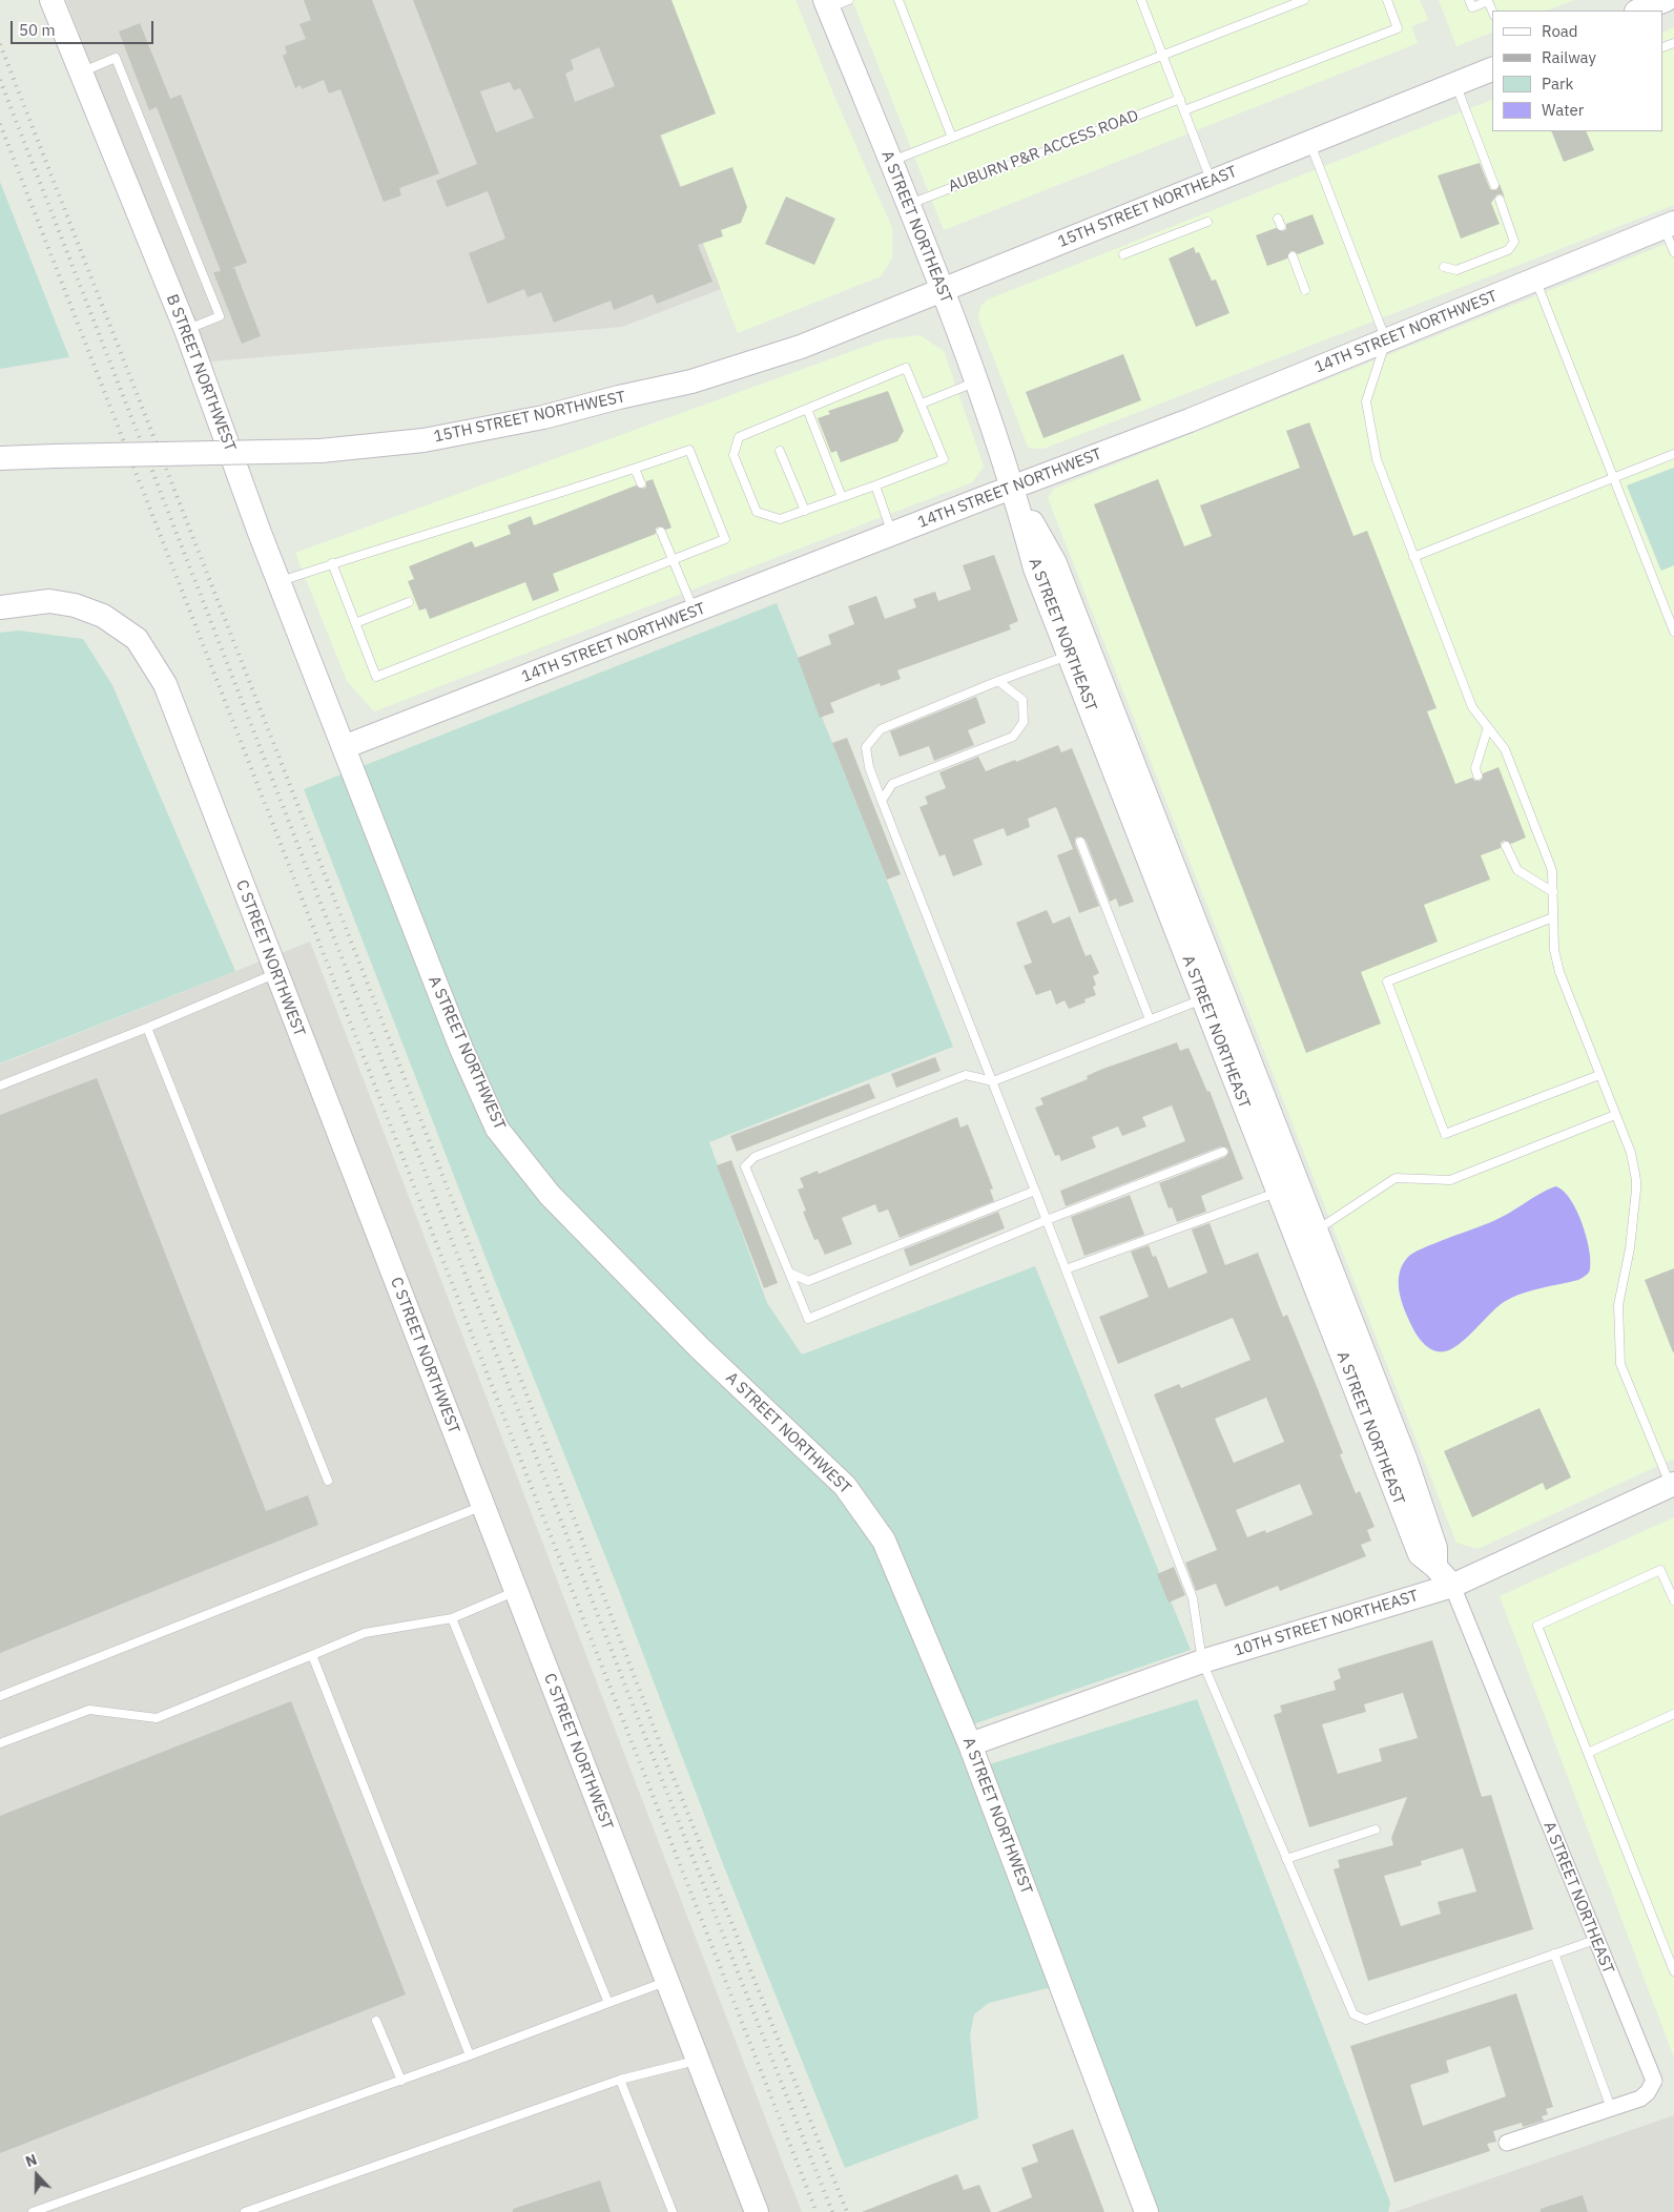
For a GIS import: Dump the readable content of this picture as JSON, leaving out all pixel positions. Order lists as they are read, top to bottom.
{
  "streets": {
    "street": [
      "15TH STREET NORTHEAST",
      "A STREET NORTHEAST",
      "14TH STREET NORTHWEST",
      "B STREET NORTHWEST",
      "15TH STREET NORTHWEST",
      "C STREET NORTHWEST",
      "A STREET NORTHWEST",
      "10TH STREET NORTHEAST"
    ],
    "lane": ["AUBURN P&R ACCESS ROAD"]
  },
  "crossings": [
    ["AUBURN P&R ACCESS ROAD", "A STREET NORTHEAST"],
    ["15TH STREET NORTHEAST", "A STREET NORTHEAST"],
    ["15TH STREET NORTHEAST", "15TH STREET NORTHWEST"],
    ["A STREET NORTHEAST", "14TH STREET NORTHWEST"],
    ["A STREET NORTHEAST", "10TH STREET NORTHEAST"],
    ["14TH STREET NORTHWEST", "B STREET NORTHWEST"],
    ["14TH STREET NORTHWEST", "A STREET NORTHWEST"],
    ["B STREET NORTHWEST", "A STREET NORTHWEST"],
    ["A STREET NORTHWEST", "10TH STREET NORTHEAST"]
  ],
  "legend": [
    "Road",
    "Railway",
    "Park",
    "Water"
  ],
  "scale_bar": "50 m",
  "north": "top"
}
